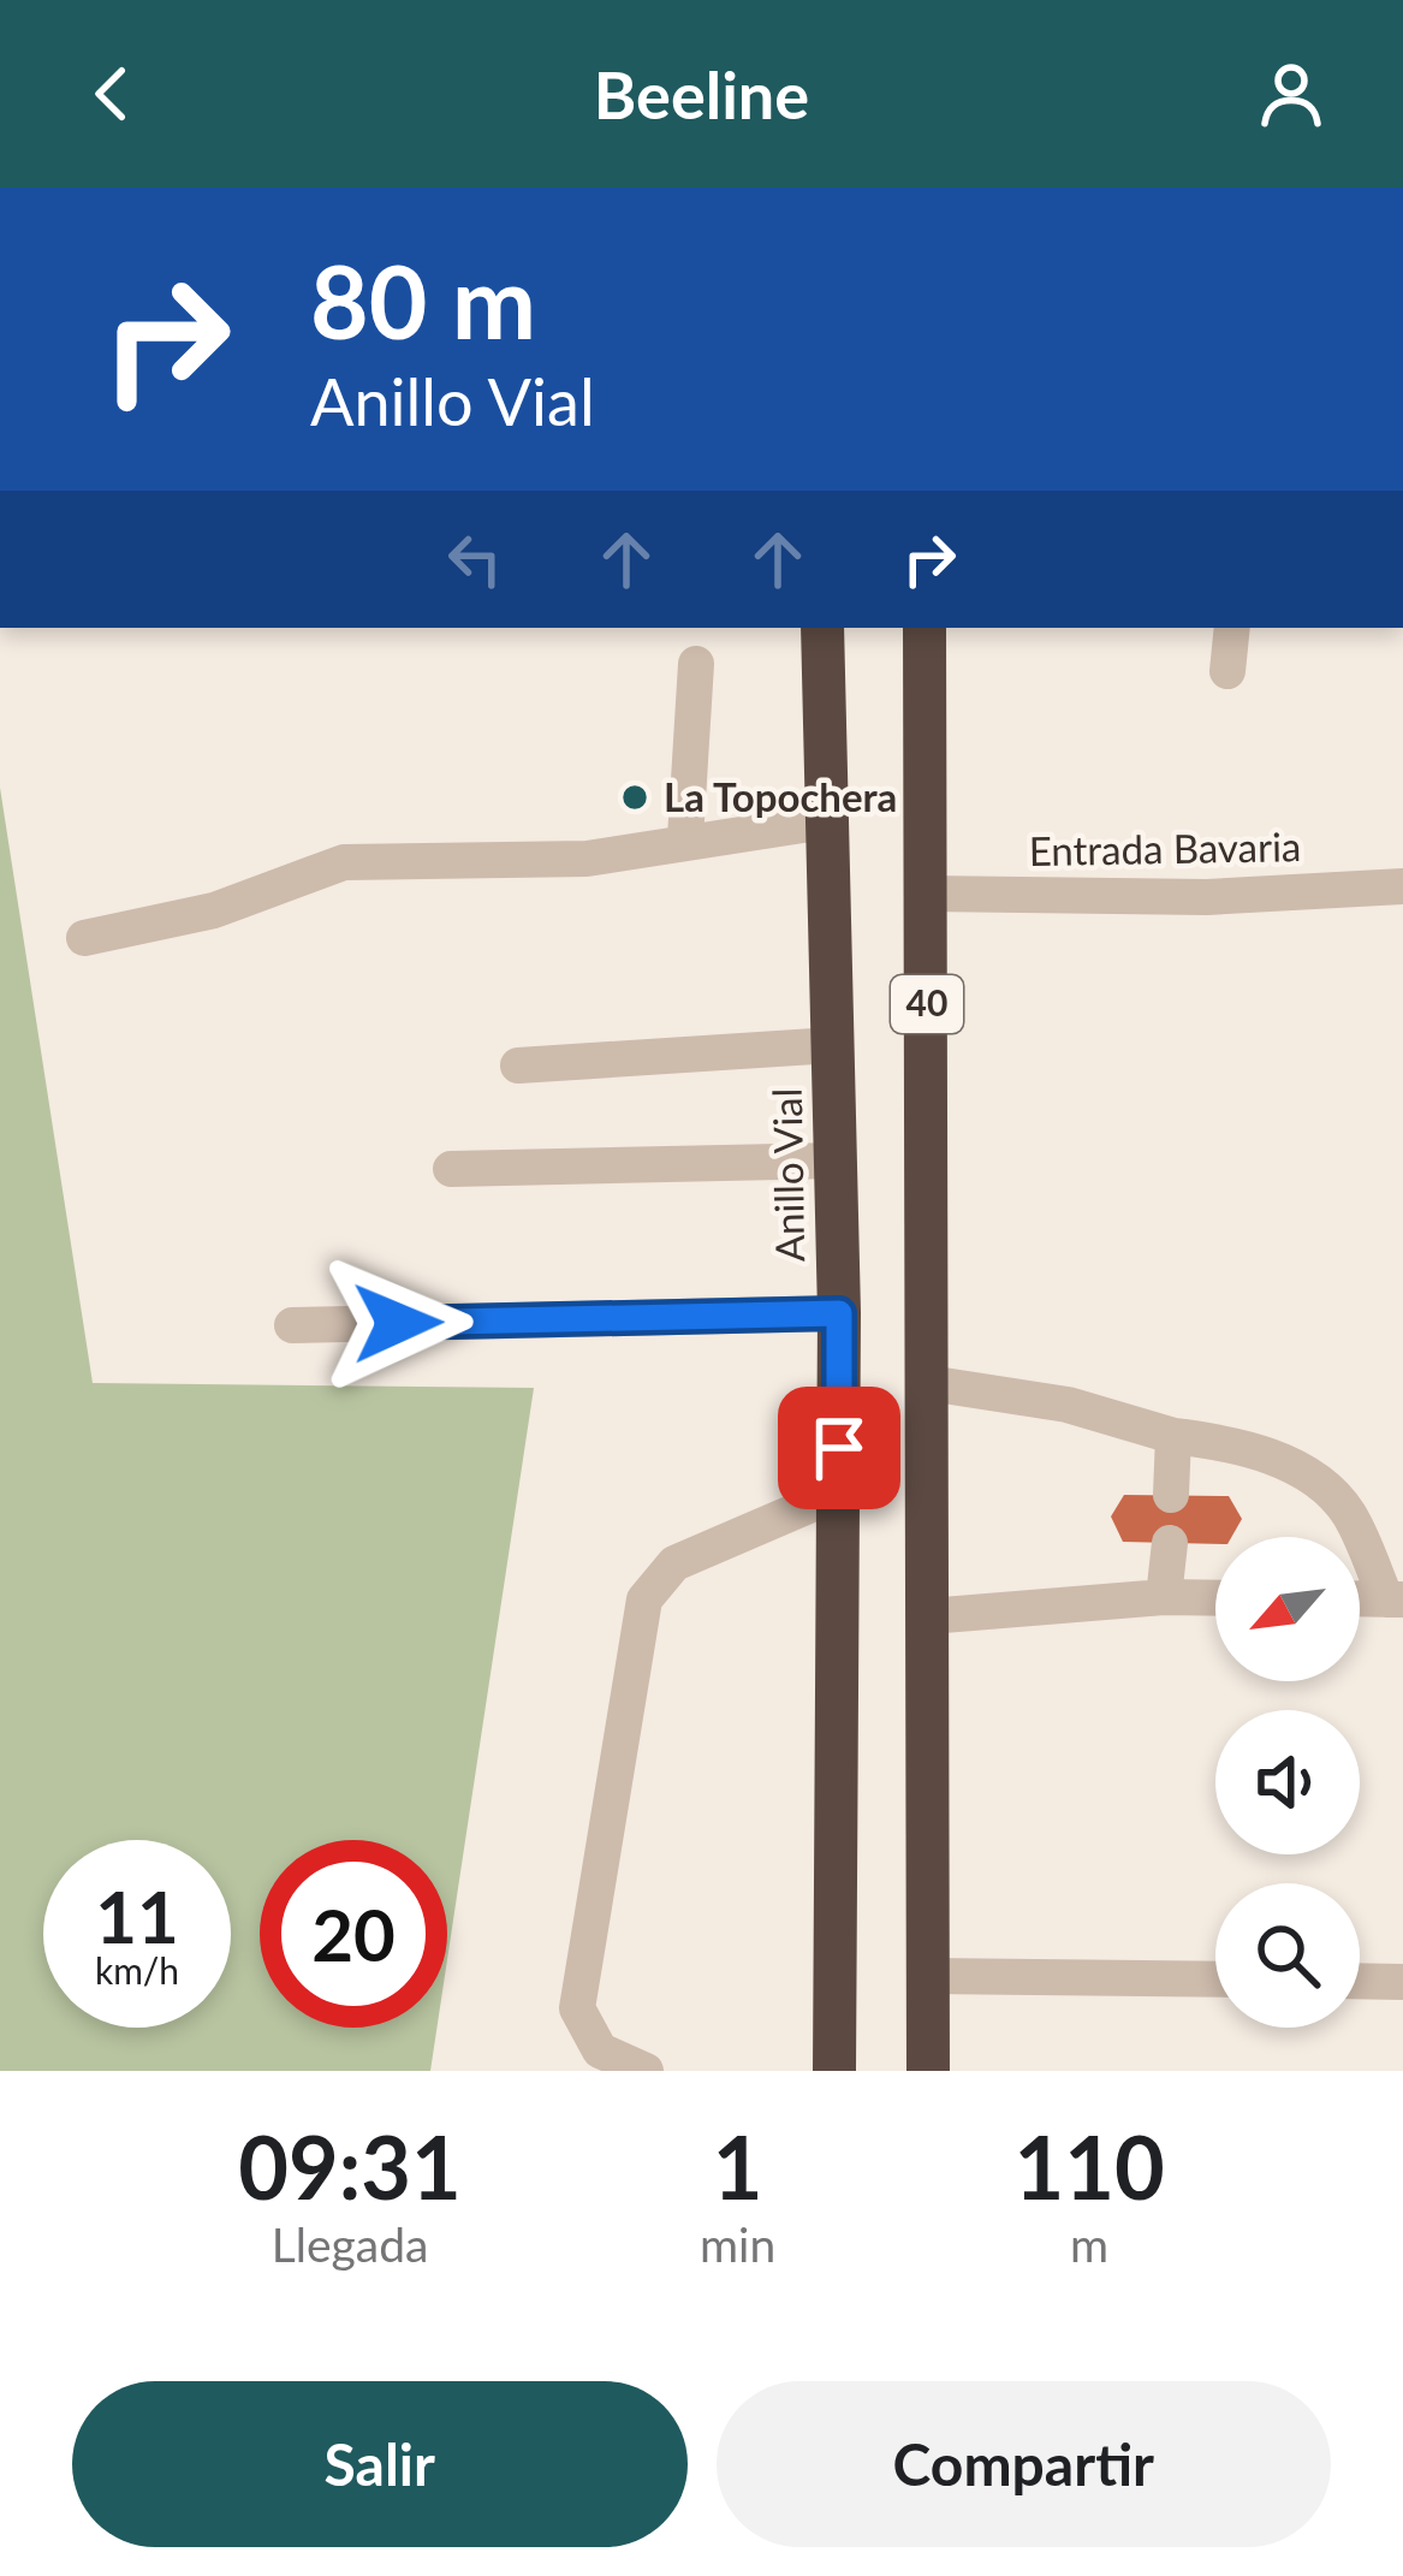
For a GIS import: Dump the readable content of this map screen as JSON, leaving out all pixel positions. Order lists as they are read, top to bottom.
{
  "streets": {
    "highway": ["40", "Anillo Vial"],
    "lane": ["Entrada Bavaria"]
  },
  "crossings": [
    ["Entrada Bavaria", "40"]
  ],
  "places": ["La Topochera"],
  "north": "bottom left",
  "page": {
    "header": "Beeline",
    "turn": ["80 m", "Anillo Vial"],
    "speed": "11 km/h",
    "limit": "20",
    "eta": [
      "09:31",
      "Llegada",
      "1",
      "min",
      "110",
      "m"
    ],
    "buttons": ["Salir", "Compartir"]
  }
}
